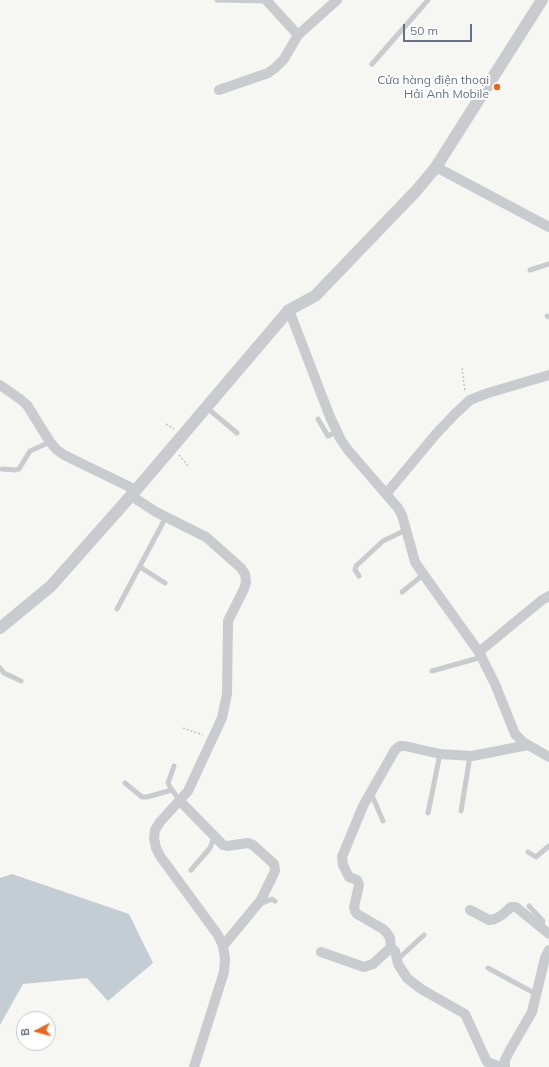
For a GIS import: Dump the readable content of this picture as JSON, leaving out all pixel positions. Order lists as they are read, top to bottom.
{
  "places": ["Cửa hàng điện thoại Hải Anh Mobile"],
  "scale_bar": "50 m",
  "north": "left"
}
